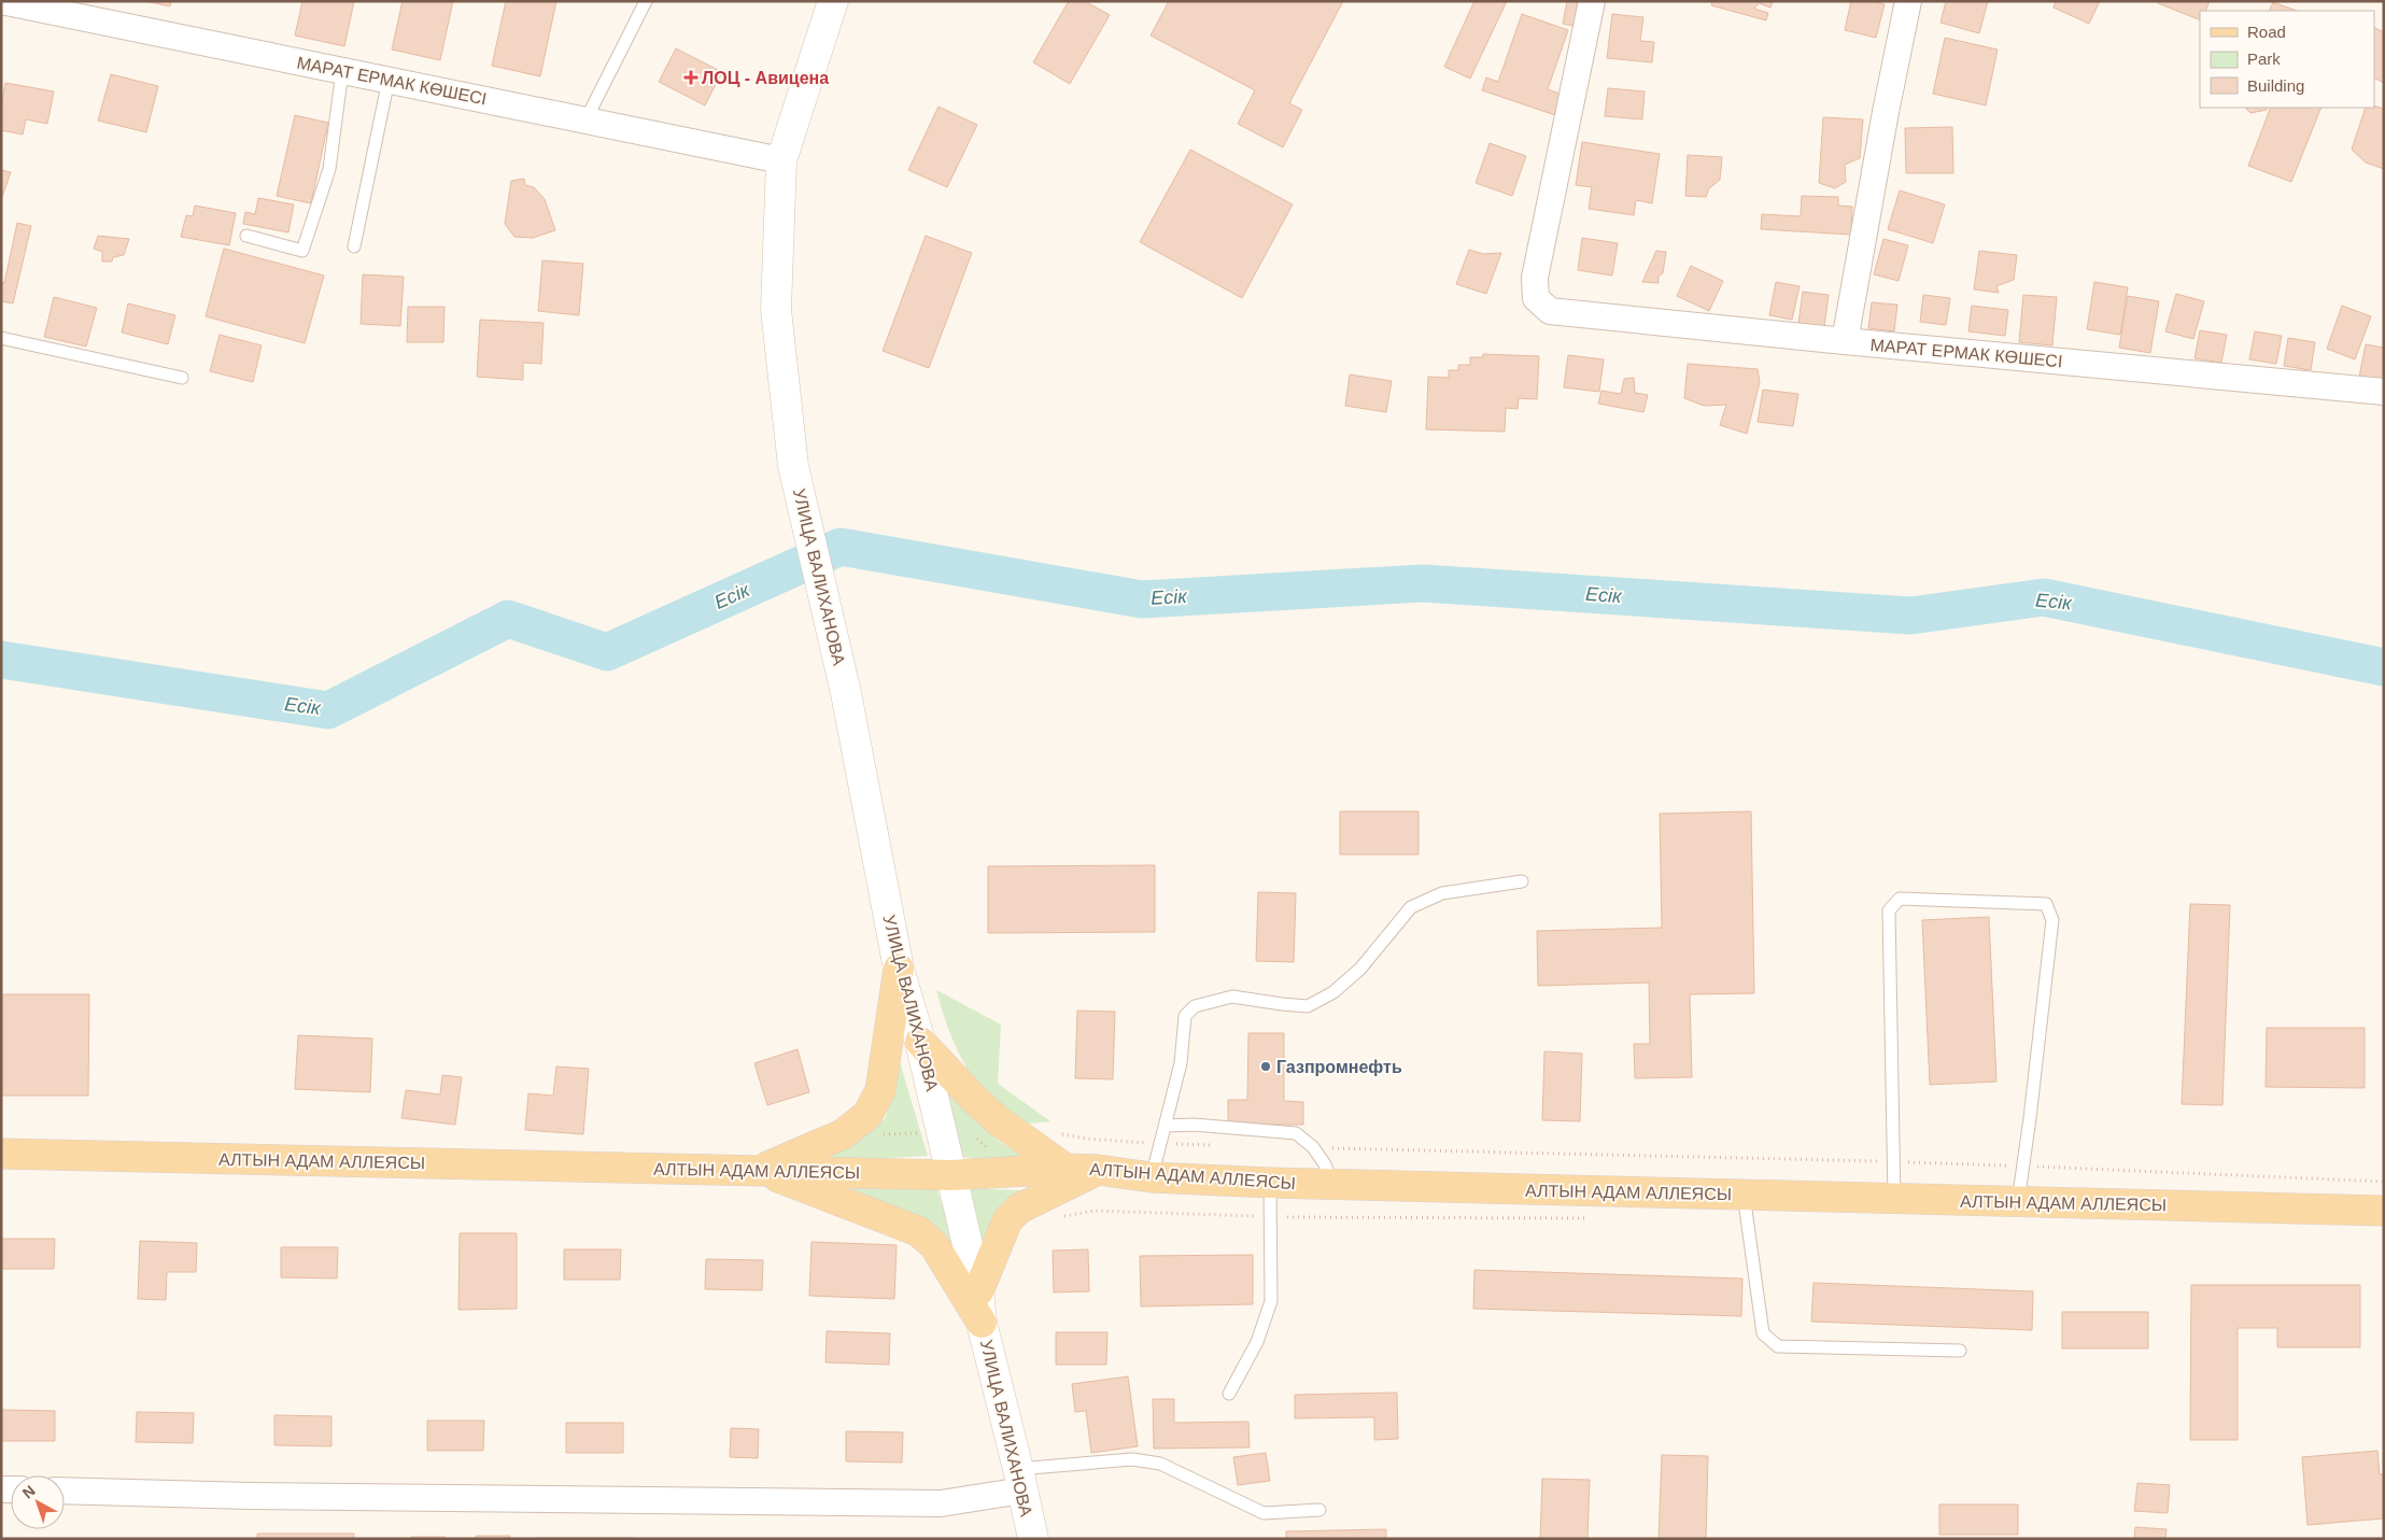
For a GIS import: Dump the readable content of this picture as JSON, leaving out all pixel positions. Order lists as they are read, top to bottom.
{
  "streets": {
    "main road": ["УЛИЦА ВАЛИХАНОВА", "АЛТЫН АДАМ АЛЛЕЯСЫ"],
    "street": ["МАРАТ ЕРМАК КӨШЕСІ"]
  },
  "crossings": [
    ["МАРАТ ЕРМАК КӨШЕСІ", "УЛИЦА ВАЛИХАНОВА"],
    ["УЛИЦА ВАЛИХАНОВА", "АЛТЫН АДАМ АЛЛЕЯСЫ"]
  ],
  "water": ["Есік"],
  "places": {
    "health": ["ЛОЦ - Авицена"],
    "other": ["Газпромнефть"]
  },
  "legend": ["Road", "Park", "Building"],
  "north": "top left"
}
